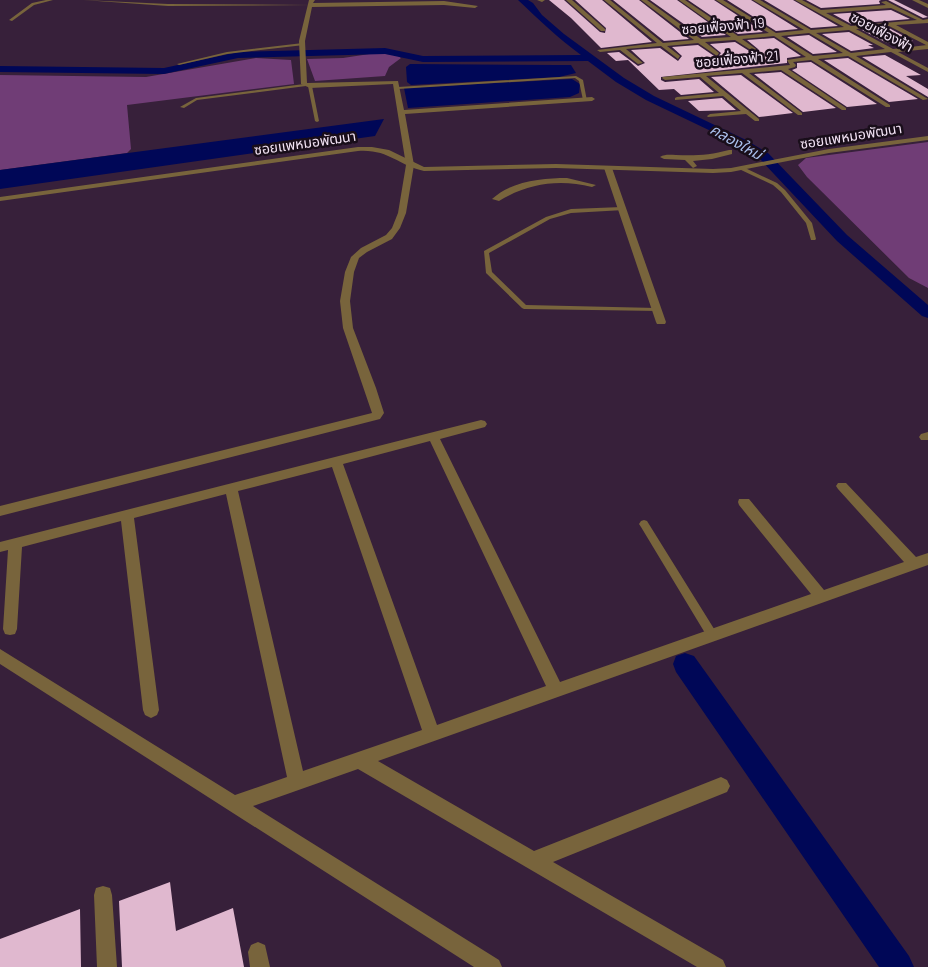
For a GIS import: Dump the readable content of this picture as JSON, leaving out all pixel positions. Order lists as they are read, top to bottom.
{
  "streets": {
    "street": [
      "ซอยเฟื่องฟ้า 19",
      "ซอยเฟื่องฟ้า",
      "ซอยเฟื่องฟ้า 21",
      "ซอยแพหมอพัฒนา"
    ]
  },
  "crossings": [
    ["ซอยเฟื่องฟ้า 19", "ซอยเฟื่องฟ้า"],
    ["ซอยเฟื่องฟ้า", "ซอยเฟื่องฟ้า 21"]
  ],
  "water": ["คลองใหม่"]
}
